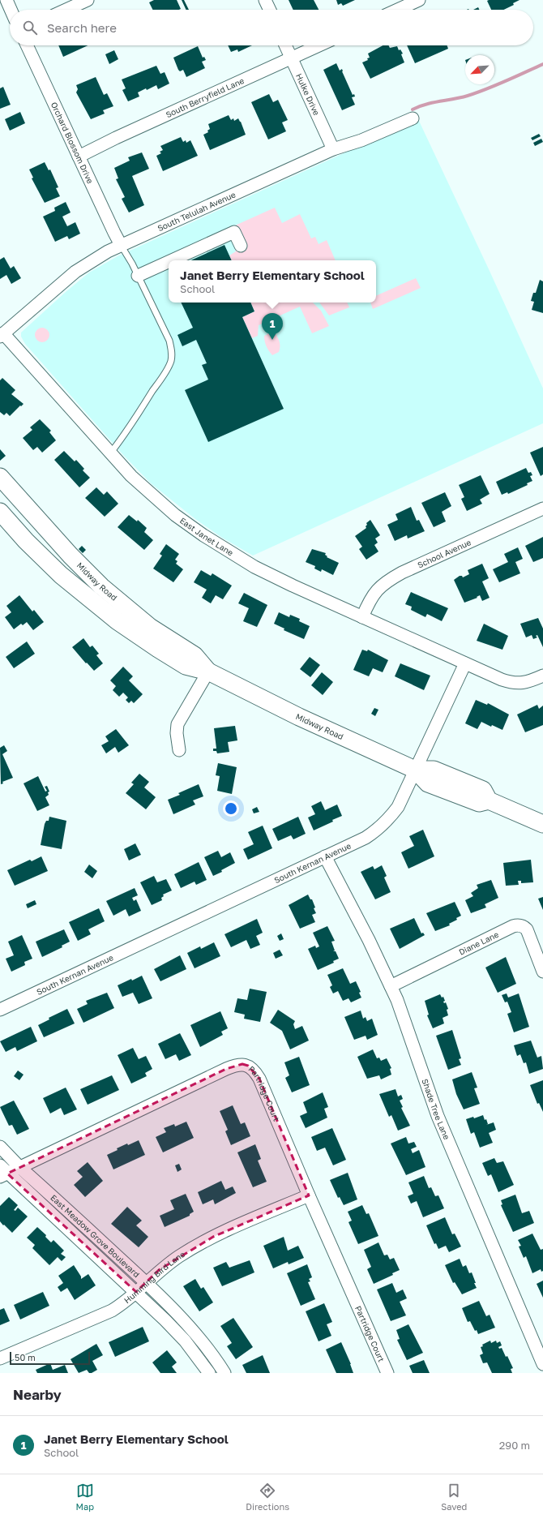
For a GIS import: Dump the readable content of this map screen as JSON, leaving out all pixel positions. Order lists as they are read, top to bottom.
{
  "streets": {
    "main road": ["Midway Road"],
    "street": [
      "Hulke Drive",
      "South Berryfield Lane",
      "Orchard Blossom Drive",
      "South Telulah Avenue",
      "East Janet Lane",
      "School Avenue",
      "South Kernan Avenue",
      "Diane Lane",
      "Partridge Court",
      "Shade Tree Lane",
      "East Meadow Grove Boulevard",
      "Humming Bird Lane"
    ]
  },
  "crossings": [
    ["Hulke Drive", "South Berryfield Lane"],
    ["Hulke Drive", "South Telulah Avenue"],
    ["South Berryfield Lane", "Orchard Blossom Drive"],
    ["Orchard Blossom Drive", "South Telulah Avenue"],
    ["South Telulah Avenue", "East Janet Lane"],
    ["East Janet Lane", "School Avenue"],
    ["East Janet Lane", "South Kernan Avenue"],
    ["Midway Road", "South Kernan Avenue"],
    ["South Kernan Avenue", "Shade Tree Lane"],
    ["Diane Lane", "Shade Tree Lane"],
    ["Partridge Court", "East Meadow Grove Boulevard"],
    ["Partridge Court", "Humming Bird Lane"],
    ["East Meadow Grove Boulevard", "Humming Bird Lane"]
  ],
  "scale_bar": "50 m",
  "north": "bottom left",
  "page": {
    "search": "Search here",
    "popup": ["Janet Berry Elementary School", "School"],
    "pins": "1",
    "scale": "50 m",
    "heading": "Nearby",
    "list": [
      {
        "mark": "1",
        "name": "Janet Berry Elementary School",
        "note": "School",
        "value": "290 m"
      }
    ],
    "nav": ["Map", "Directions", "Saved"]
  }
}
